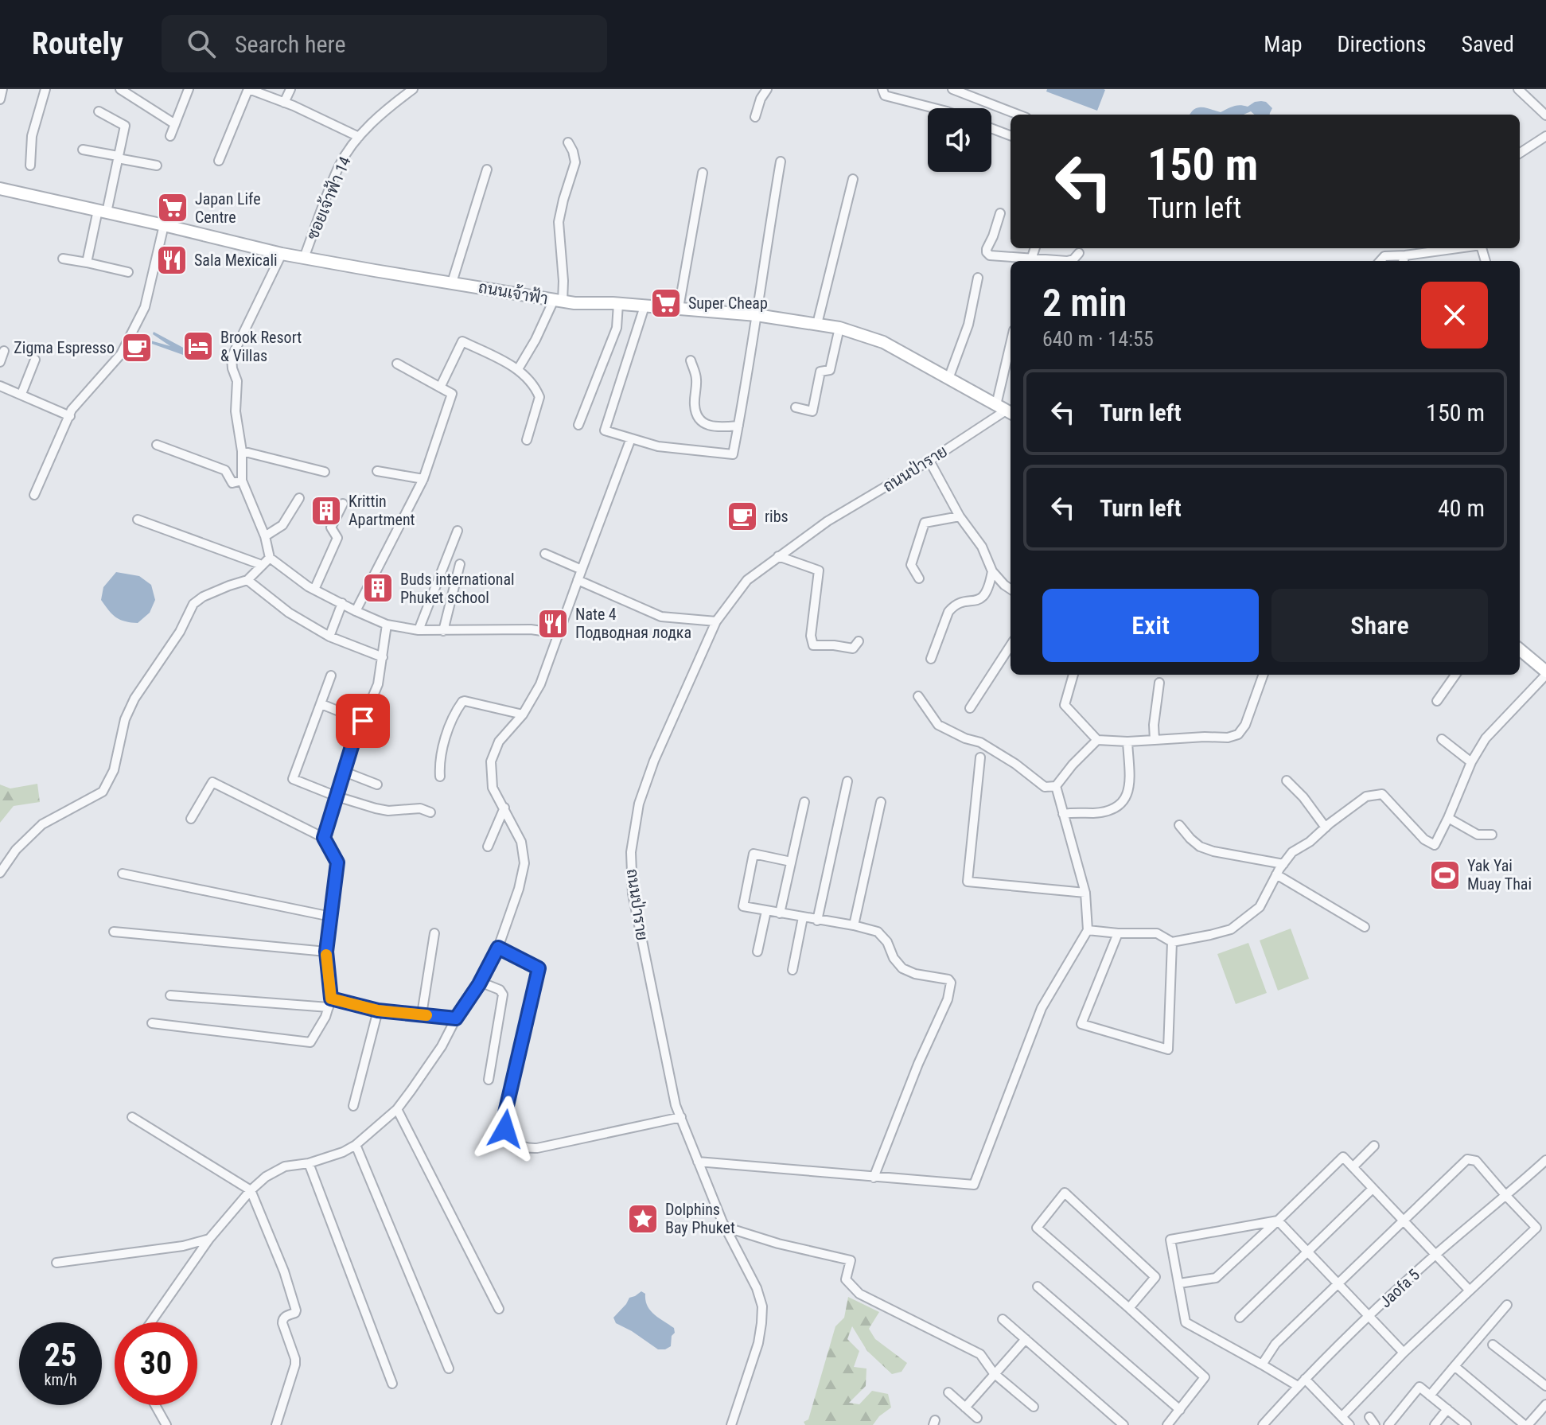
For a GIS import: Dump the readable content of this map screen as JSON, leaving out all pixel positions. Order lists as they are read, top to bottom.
{
  "streets": {
    "main road": ["ถนนเจ้าฟ้า"],
    "street": ["ซอยเจ้าฟ้า 14", "ถนนป่าราย", "Jaofa 5"]
  },
  "crossings": [
    ["ซอยเจ้าฟ้า 14", "ถนนเจ้าฟ้า"],
    ["ถนนเจ้าฟ้า", "ถนนป่าราย"]
  ],
  "places": {
    "supermarket": ["Japan Life Centre", "Super Cheap"],
    "restaurant": ["Sala Mexicali", "Nate 4 Подводная лодка"],
    "hotel": ["Brook Resort & Villas"],
    "cafe": ["Zigma Espresso", "ribs"],
    "building": ["Krittin Apartment", "Buds international Phuket school"],
    "sports": ["Yak Yai Muay Thai"],
    "place": ["Dolphins Bay Phuket"]
  },
  "page": {
    "header": "Routely",
    "search": "Search here",
    "nav": ["Map", "Directions", "Saved"],
    "turn": ["150 m", "Turn left"],
    "heading": ["2 min", "640 m · 14:55"],
    "list": [
      {
        "name": "Turn left",
        "value": "150 m"
      },
      {
        "name": "Turn left",
        "value": "40 m"
      }
    ],
    "buttons": ["Exit", "Share"],
    "speed": "25 km/h",
    "limit": "30"
  }
}
